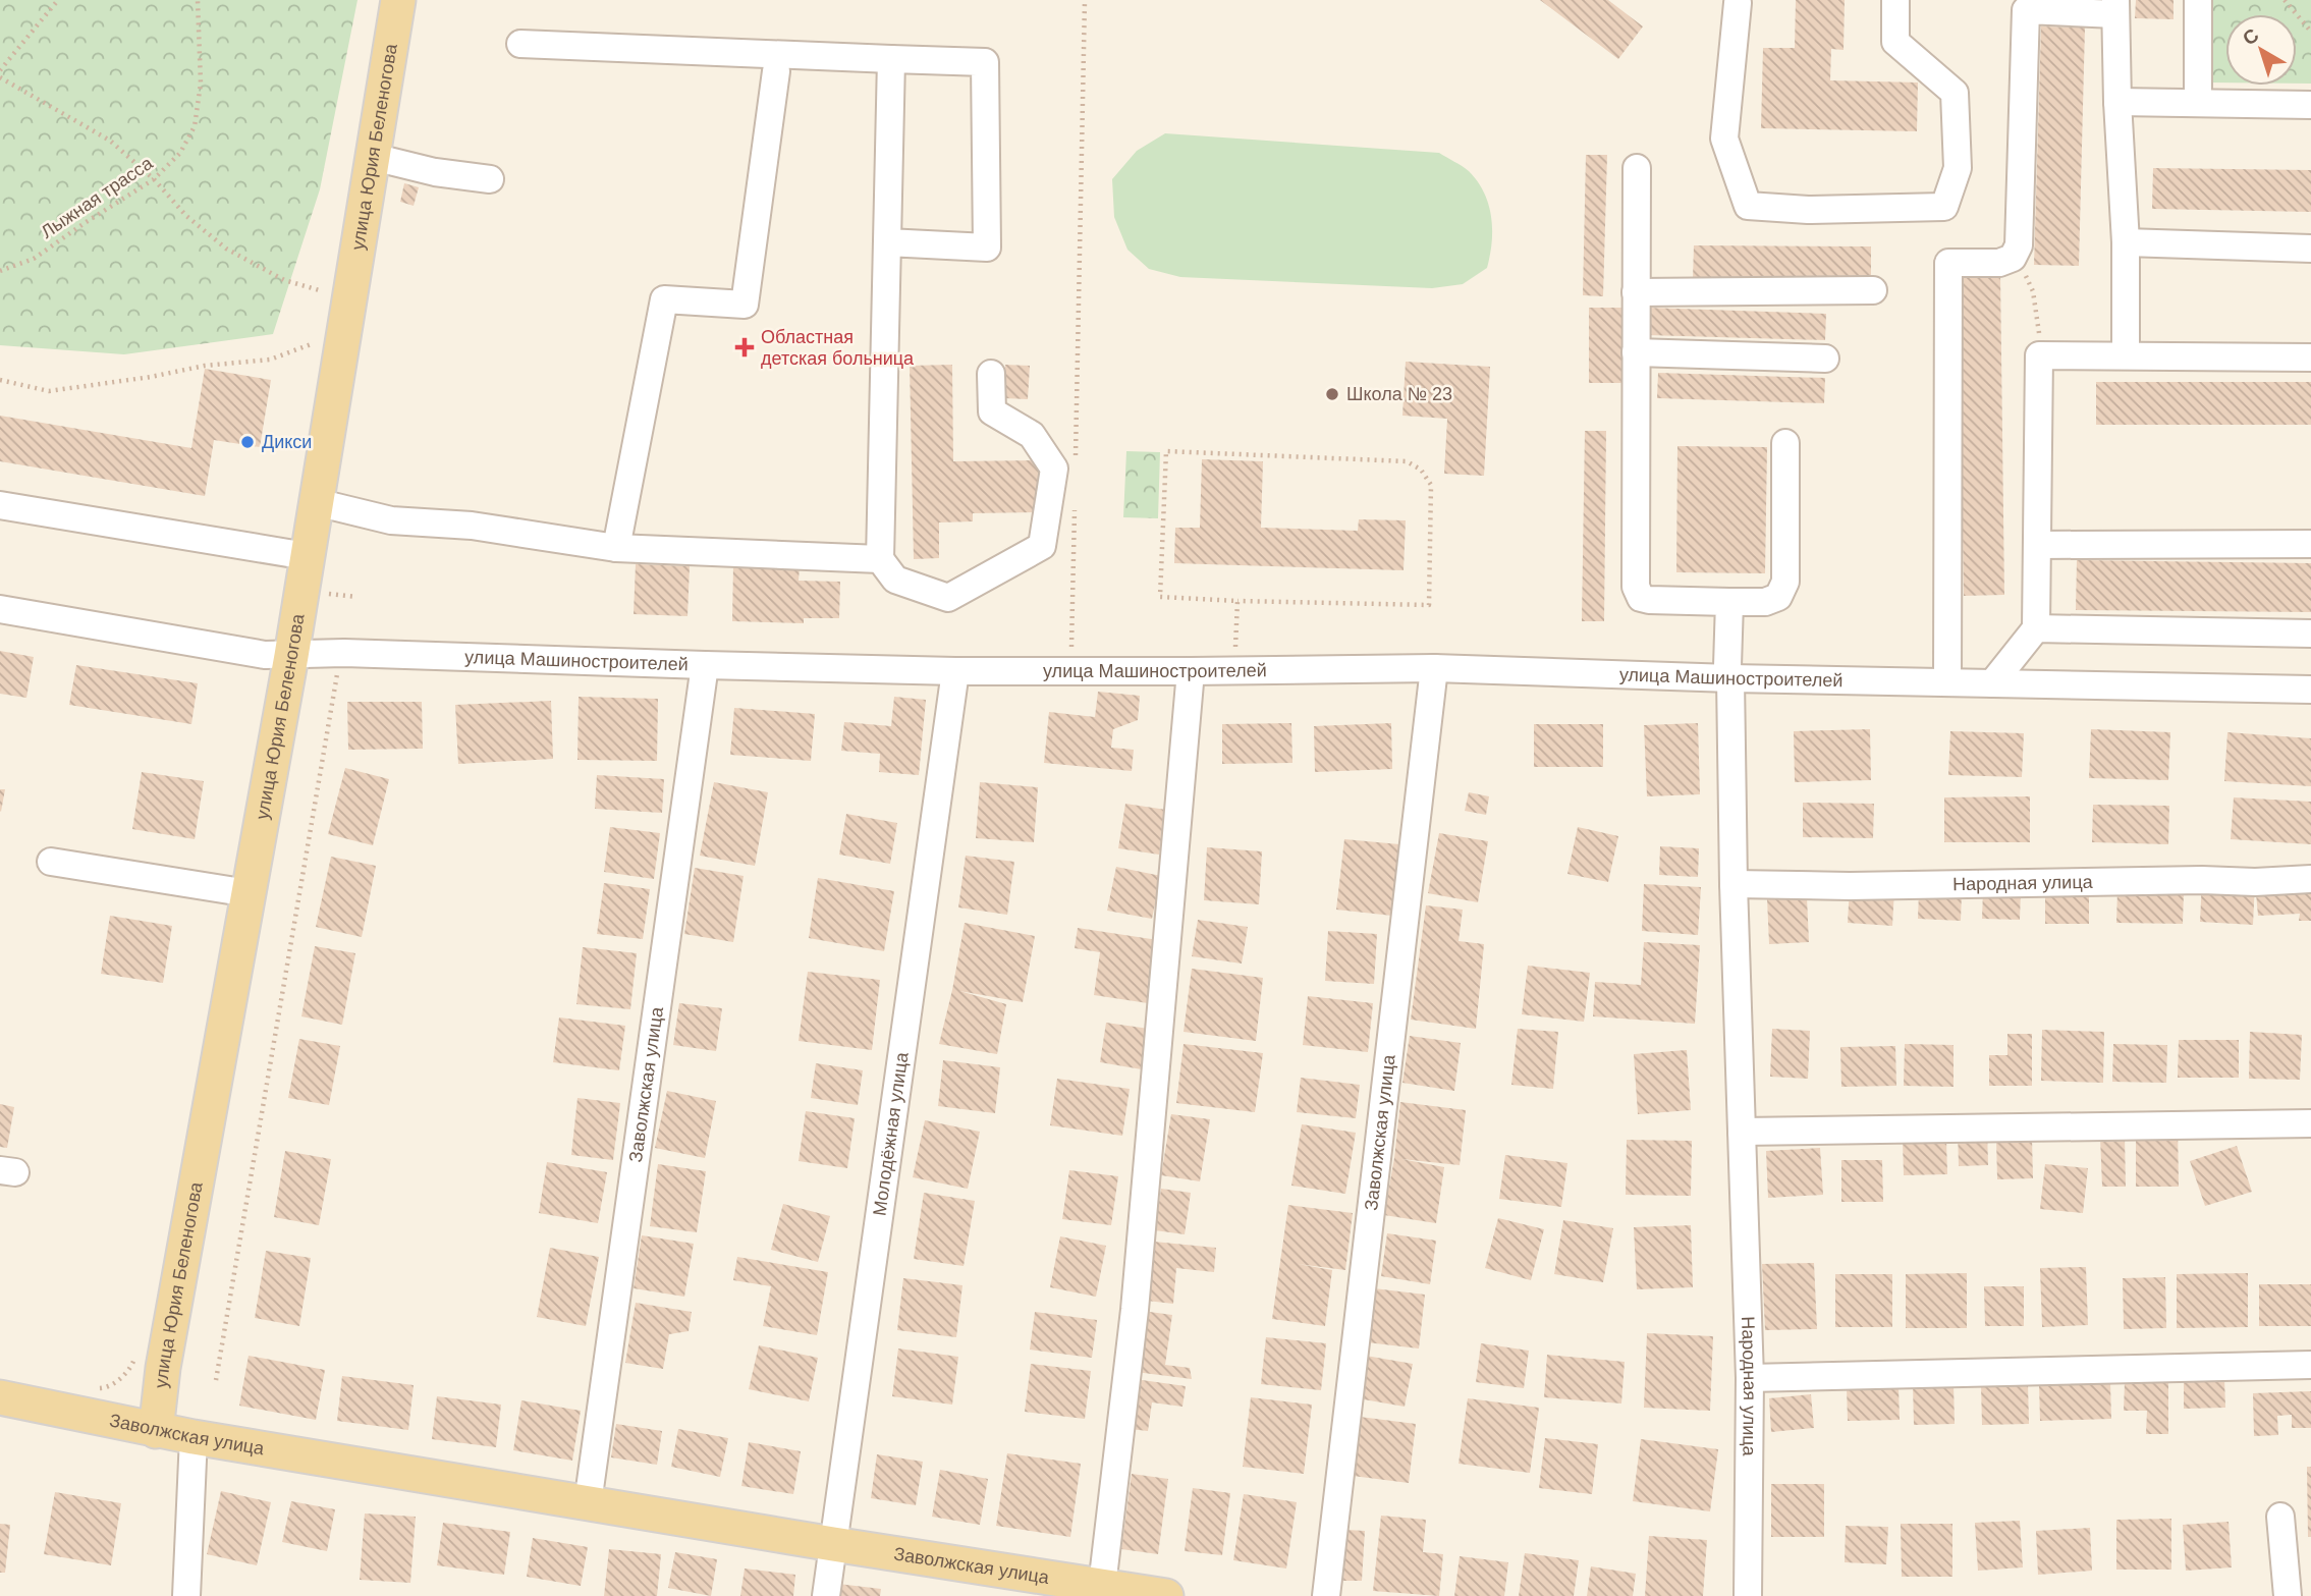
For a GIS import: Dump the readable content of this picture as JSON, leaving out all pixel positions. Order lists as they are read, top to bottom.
{
  "streets": {
    "main road": ["улица Юрия Беленогова", "Заволжская улица"],
    "street": ["улица Машиностроителей", "Народная улица", "Молодёжная улица"],
    "path": ["Лыжная трасса"]
  },
  "crossings": [
    ["улица Юрия Беленогова", "улица Машиностроителей"],
    ["улица Юрия Беленогова", "Заволжская улица"],
    ["улица Машиностроителей", "Народная улица"],
    ["улица Машиностроителей", "Заволжская улица"],
    ["улица Машиностроителей", "Молодёжная улица"],
    ["Заволжская улица", "Молодёжная улица"]
  ],
  "places": {
    "health": ["Областная детская больница"],
    "other": ["Школа № 23", "Дикси"]
  },
  "north": "top left"
}
